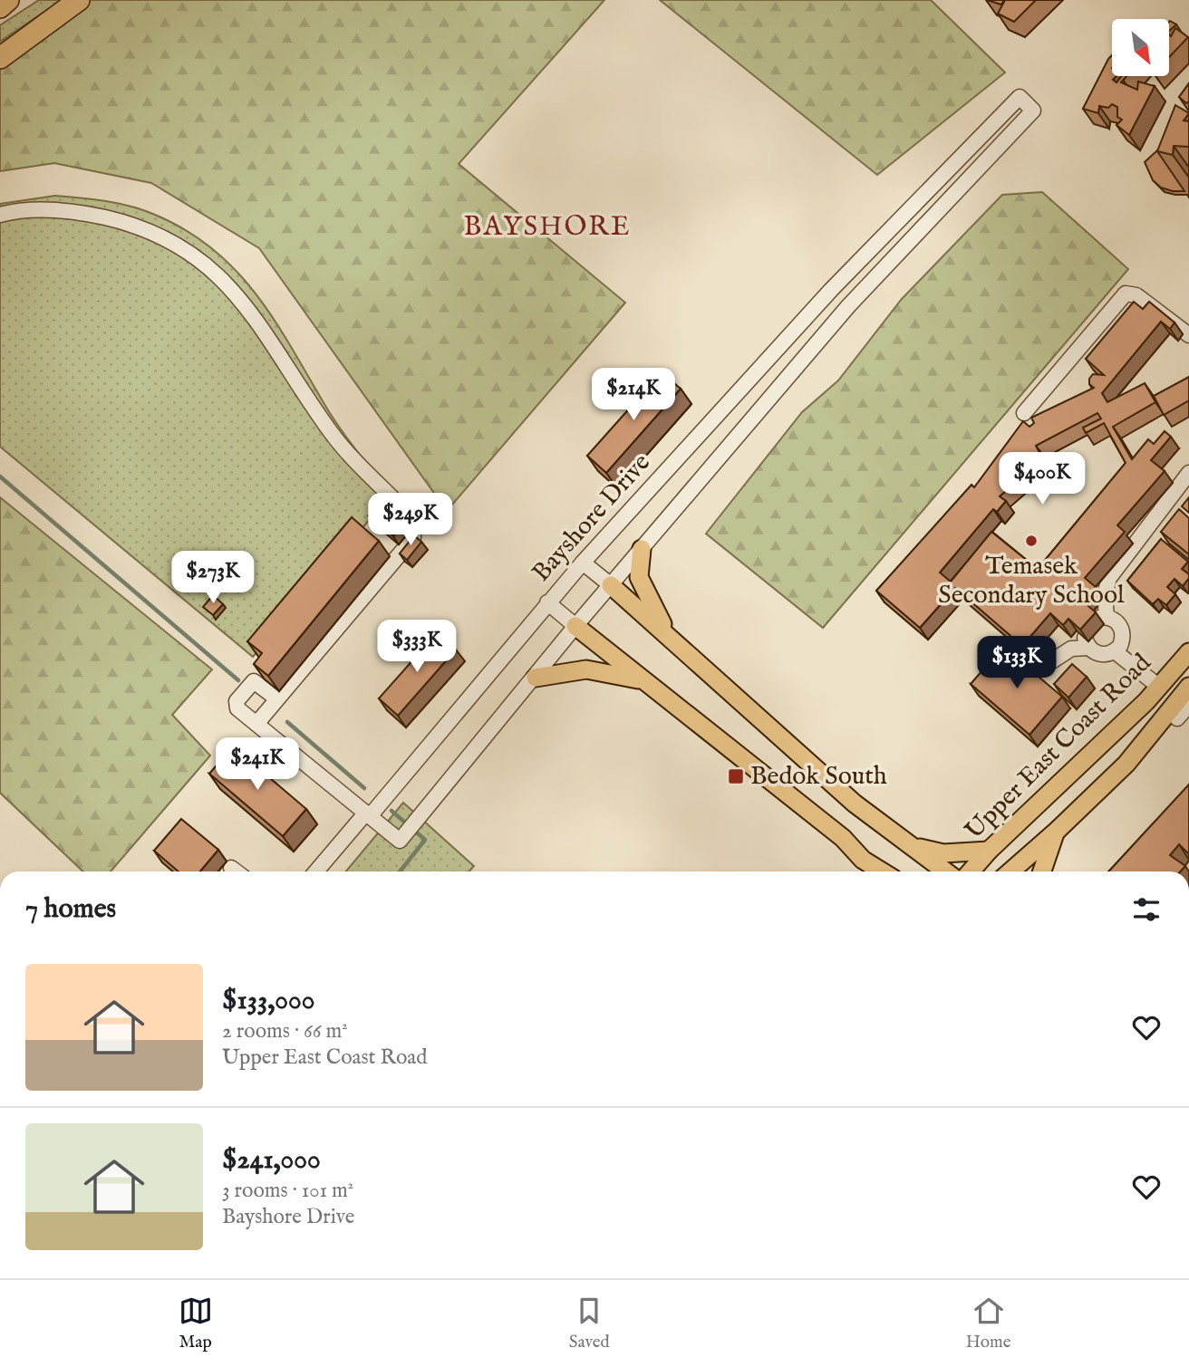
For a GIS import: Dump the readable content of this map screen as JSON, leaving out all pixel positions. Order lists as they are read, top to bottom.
{
  "streets": {
    "main road": ["Upper East Coast Road"],
    "street": ["Bayshore Drive"]
  },
  "districts": ["BAYSHORE"],
  "places": {
    "other": ["Temasek Secondary School"],
    "transit": ["Bedok South"]
  },
  "north": "bottom right",
  "page": {
    "price": [
      "$214K",
      "$400K",
      "$249K",
      "$273K",
      "$333K",
      "$133K",
      "$241K"
    ],
    "heading": "7 homes",
    "list": [
      {
        "name": "$133,000",
        "note": "2 rooms · 66 m² · Upper East Coast Road"
      },
      {
        "name": "$241,000",
        "note": "3 rooms · 101 m² · Bayshore Drive"
      }
    ],
    "tabs": ["Map", "Saved", "Home"]
  }
}
